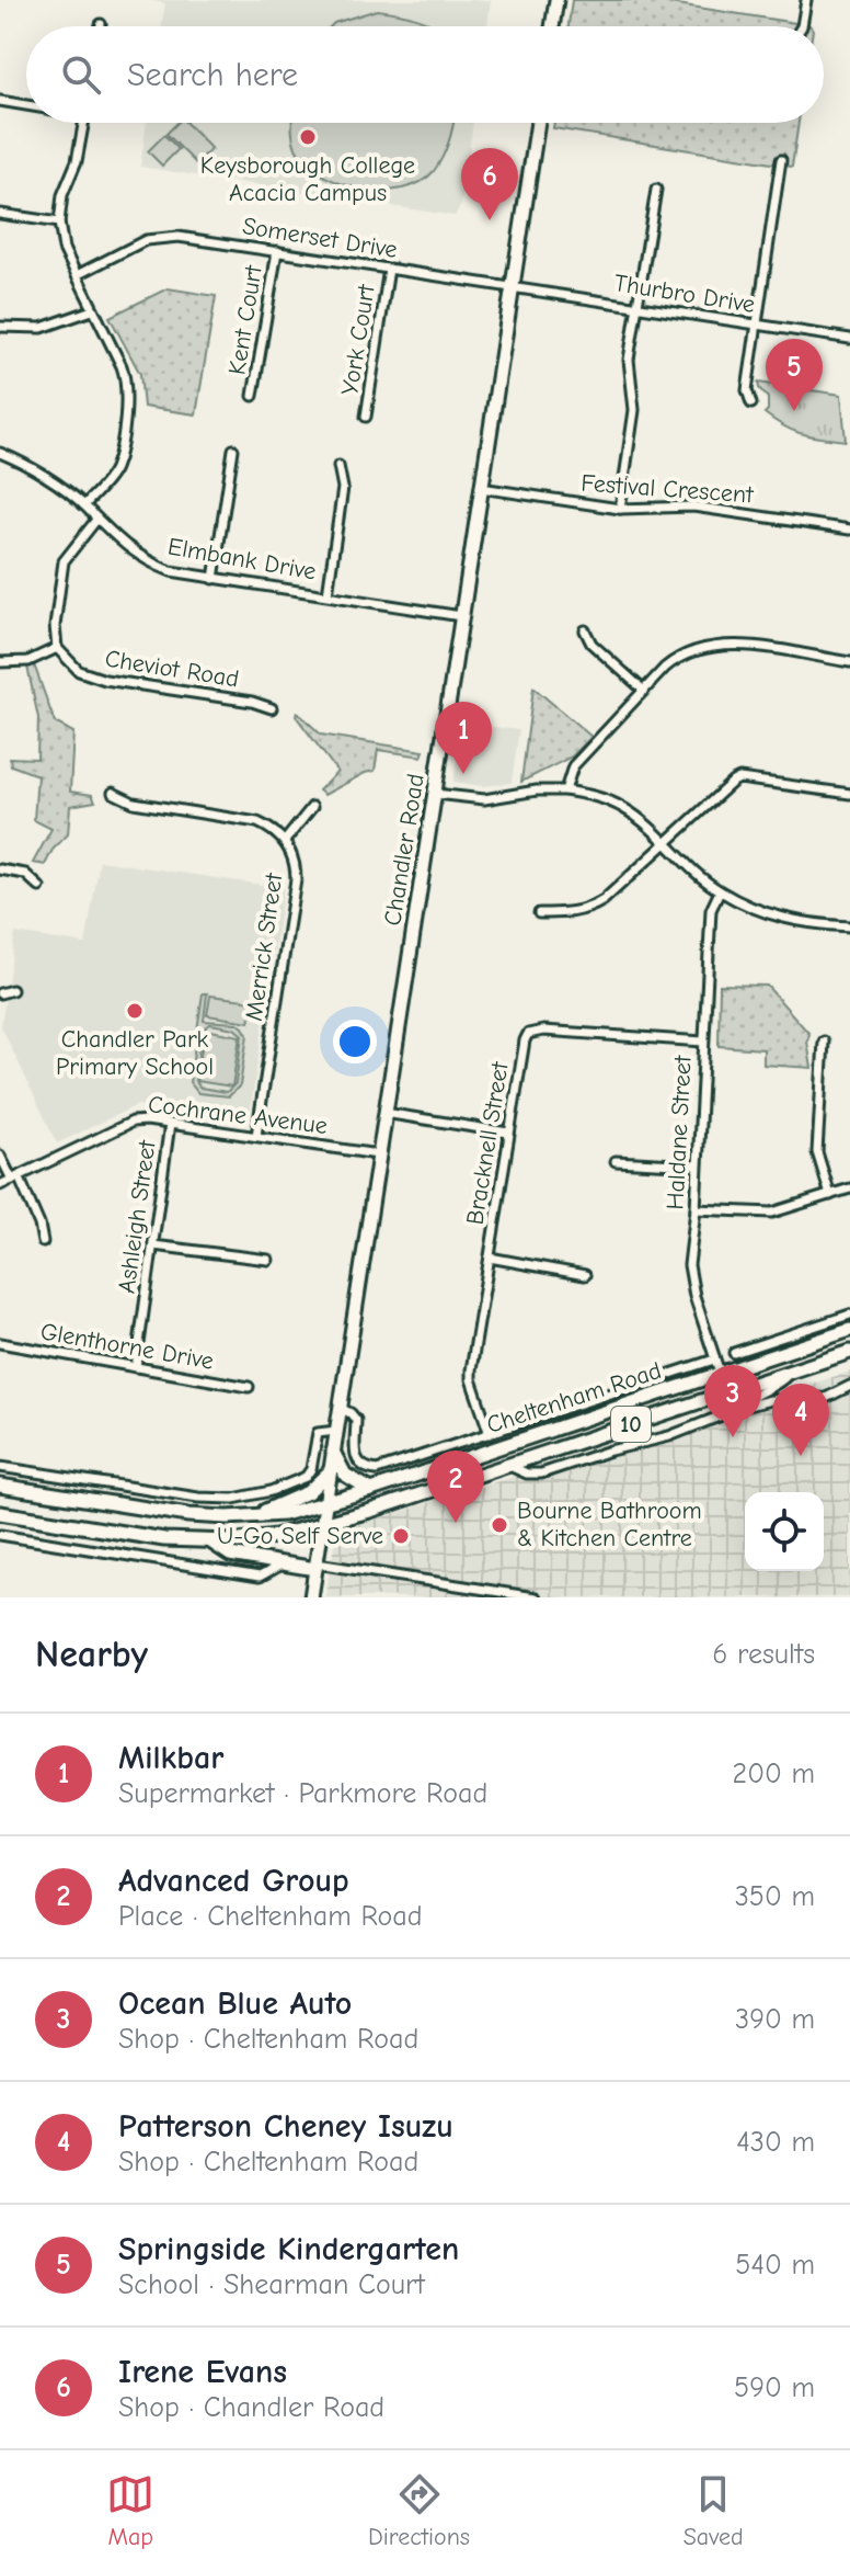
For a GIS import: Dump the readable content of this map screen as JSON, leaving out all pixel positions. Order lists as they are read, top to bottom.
{
  "streets": {
    "main road": ["Chandler Road", "Cheltenham Road", "10"],
    "street": [
      "Somerset Drive",
      "Thurbro Drive",
      "Kent Court",
      "York Court",
      "Festival Crescent",
      "Elmbank Drive",
      "Cheviot Road",
      "Merrick Street",
      "Cochrane Avenue",
      "Haldane Street",
      "Bracknell Street",
      "Ashleigh Street",
      "Glenthorne Drive"
    ]
  },
  "crossings": [
    ["Somerset Drive", "Thurbro Drive"],
    ["Somerset Drive", "Kent Court"],
    ["Somerset Drive", "York Court"],
    ["Somerset Drive", "Chandler Road"],
    ["Thurbro Drive", "Chandler Road"],
    ["Festival Crescent", "Chandler Road"],
    ["Elmbank Drive", "Chandler Road"],
    ["Chandler Road", "Cochrane Avenue"],
    ["Chandler Road", "Cheltenham Road"],
    ["Merrick Street", "Cochrane Avenue"],
    ["Cochrane Avenue", "Ashleigh Street"],
    ["Haldane Street", "Bracknell Street"],
    ["Haldane Street", "Cheltenham Road"],
    ["Bracknell Street", "Cheltenham Road"],
    ["Ashleigh Street", "Glenthorne Drive"]
  ],
  "places": [
    "Keysborough College Acacia Campus",
    "Chandler Park Primary School",
    "Bourne Bathroom & Kitchen Centre",
    "U-Go Self Serve"
  ],
  "page": {
    "search": "Search here",
    "pins": [
      "6",
      "5",
      "1",
      "3",
      "4",
      "2"
    ],
    "heading": ["Nearby", "6 results"],
    "list": [
      {
        "mark": "1",
        "name": "Milkbar",
        "note": "Supermarket · Parkmore Road",
        "value": "200 m"
      },
      {
        "mark": "2",
        "name": "Advanced Group",
        "note": "Place · Cheltenham Road",
        "value": "350 m"
      },
      {
        "mark": "3",
        "name": "Ocean Blue Auto",
        "note": "Shop · Cheltenham Road",
        "value": "390 m"
      },
      {
        "mark": "4",
        "name": "Patterson Cheney Isuzu",
        "note": "Shop · Cheltenham Road",
        "value": "430 m"
      },
      {
        "mark": "5",
        "name": "Springside Kindergarten",
        "note": "School · Shearman Court",
        "value": "540 m"
      },
      {
        "mark": "6",
        "name": "Irene Evans",
        "note": "Shop · Chandler Road",
        "value": "590 m"
      }
    ],
    "nav": ["Map", "Directions", "Saved"]
  }
}
